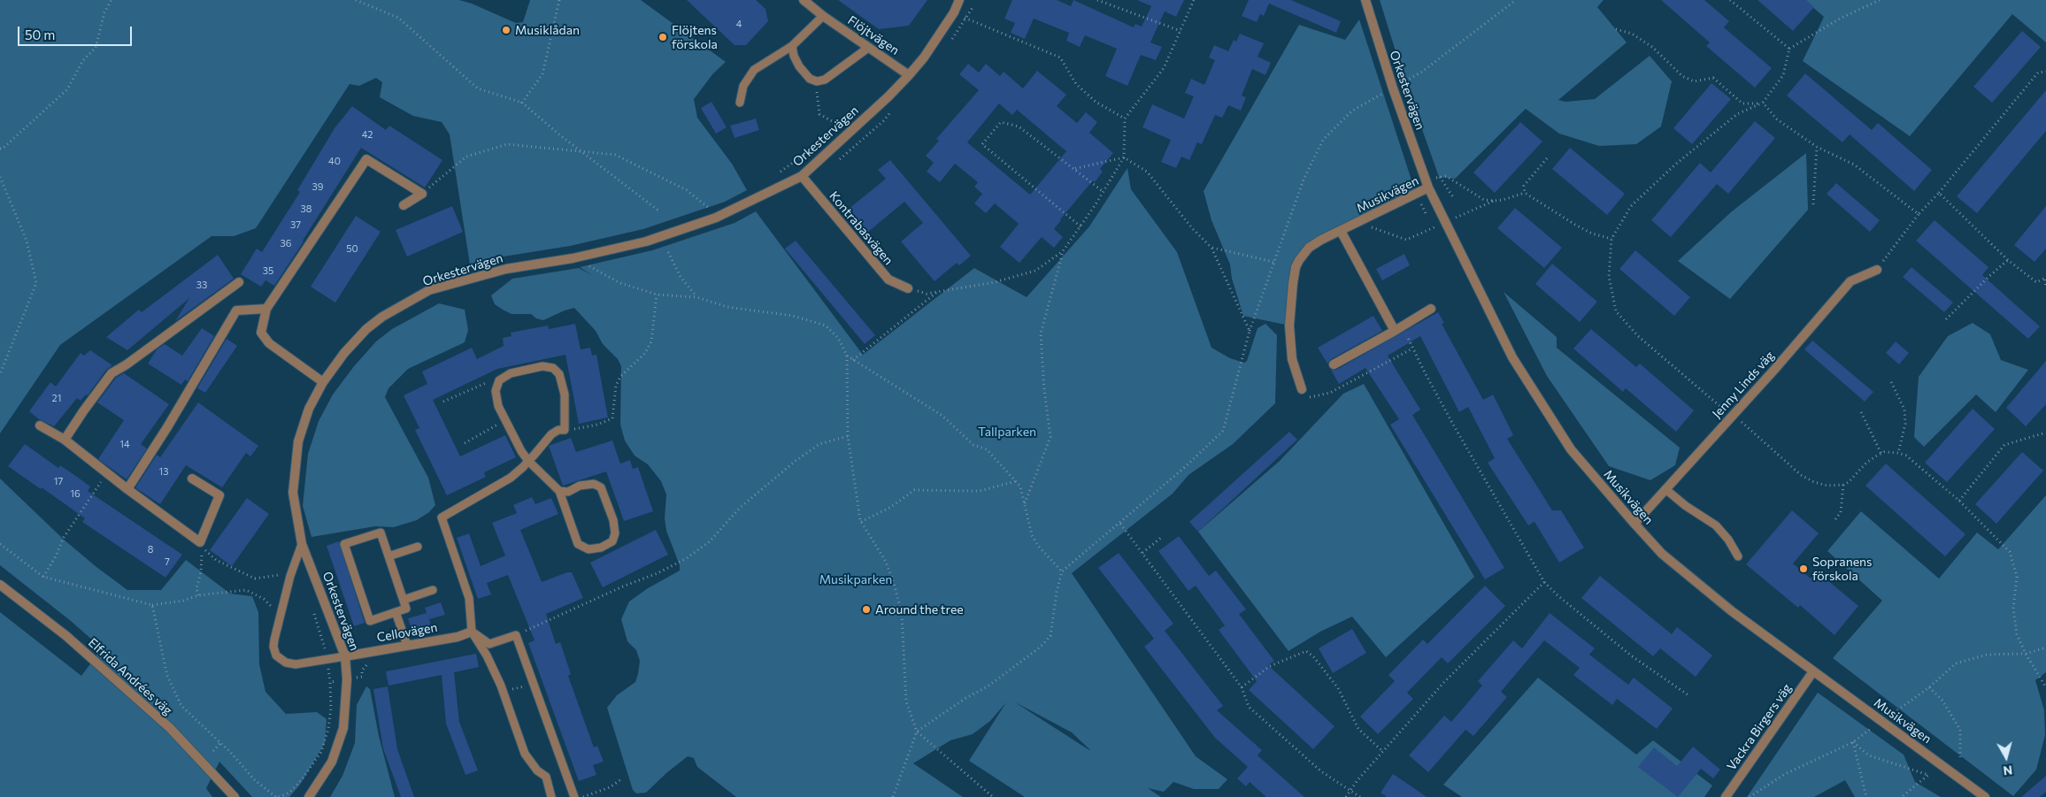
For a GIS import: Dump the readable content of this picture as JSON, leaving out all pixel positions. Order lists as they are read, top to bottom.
{
  "streets": {
    "street": [
      "Flöjtvägen",
      "Orkestervägen",
      "Musikvägen",
      "Kontrabasvägen",
      "Jenny Linds väg",
      "Cellovägen",
      "Elfrida Andrées väg",
      "Vackra Birgers väg"
    ]
  },
  "crossings": [
    ["Flöjtvägen", "Orkestervägen"],
    ["Orkestervägen", "Musikvägen"],
    ["Orkestervägen", "Kontrabasvägen"],
    ["Orkestervägen", "Cellovägen"],
    ["Musikvägen", "Jenny Linds väg"],
    ["Musikvägen", "Vackra Birgers väg"]
  ],
  "parks": ["Tallparken", "Musikparken"],
  "places": [
    "Musiklådan",
    "Flöjtens förskola",
    "Sopranens förskola",
    "Around the tree"
  ],
  "house_numbers": [
    "4",
    "42",
    "40",
    "39",
    "38",
    "37",
    "36",
    "50",
    "35",
    "33",
    "21",
    "14",
    "13",
    "17",
    "16",
    "8",
    "7"
  ],
  "scale_bar": "50 m",
  "north": "bottom"
}
